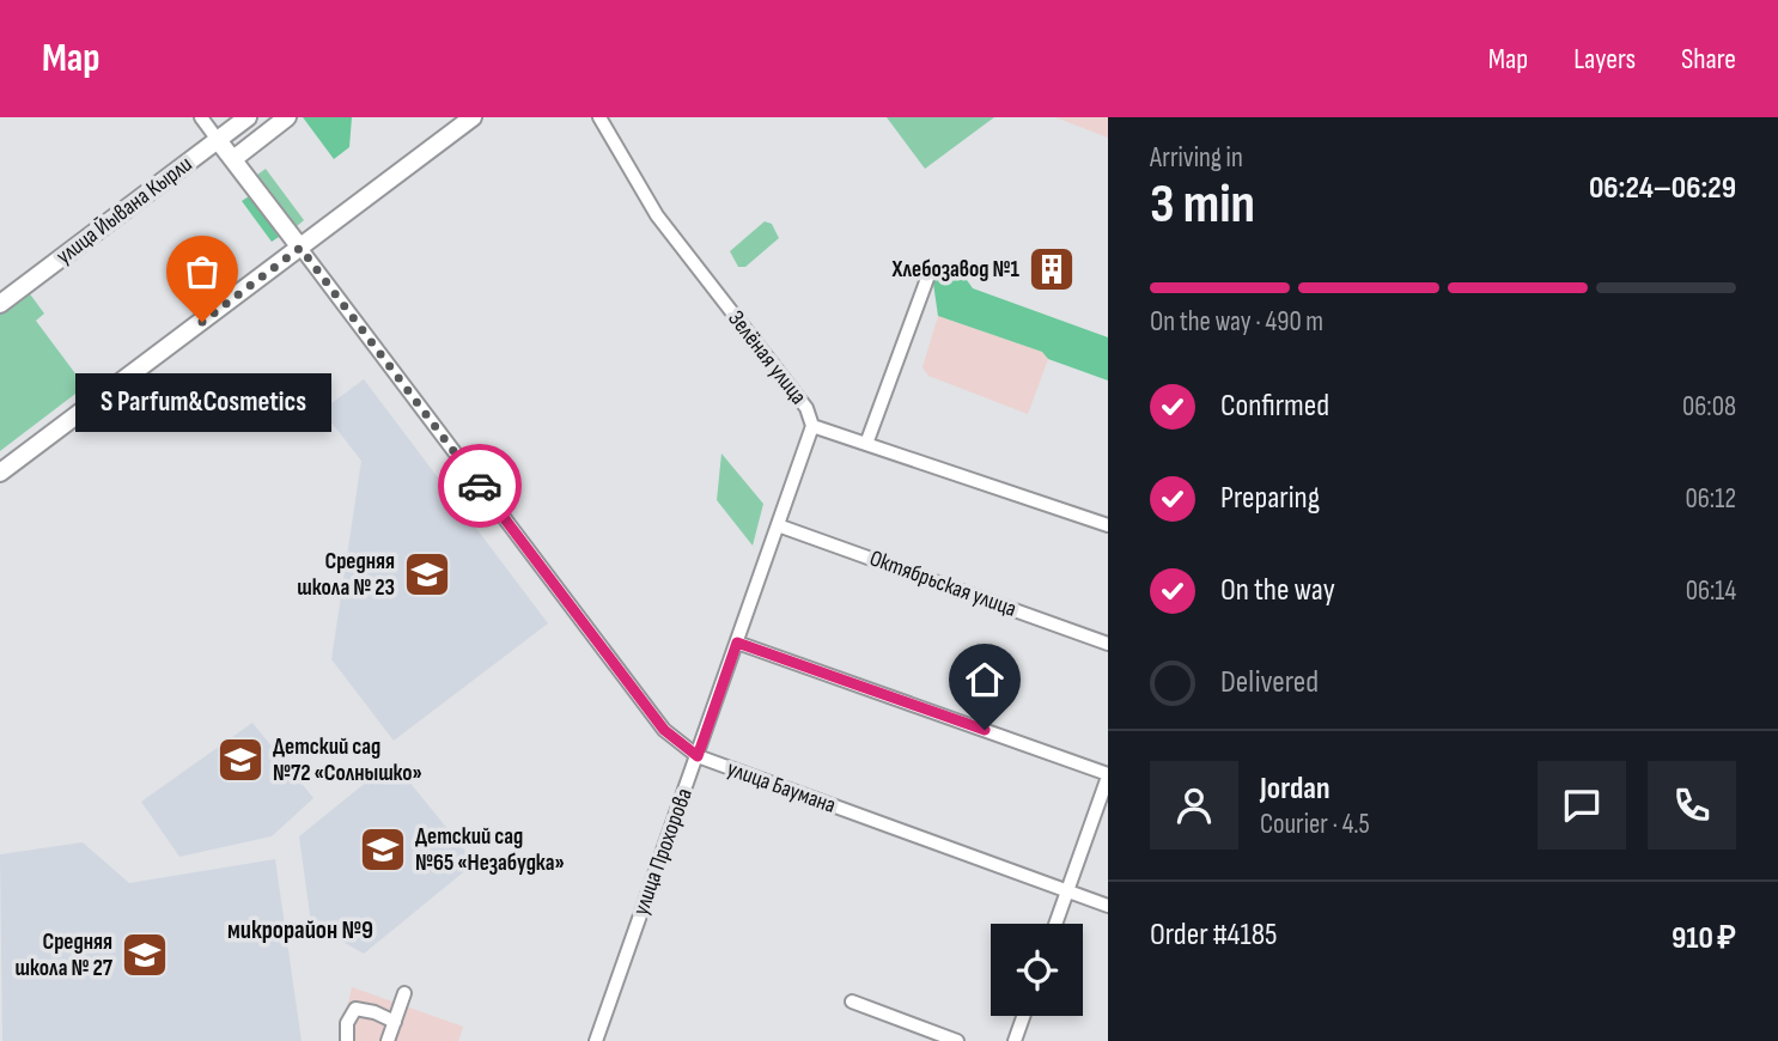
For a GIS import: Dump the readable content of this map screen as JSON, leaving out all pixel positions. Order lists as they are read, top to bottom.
{
  "streets": {
    "main road": ["улица Йывана Кырли", "улица Баумана"],
    "street": ["Зелёная улица", "Октябрьская улица", "улица Прохорова"]
  },
  "crossings": [
    ["улица Йывана Кырли", "улица Баумана"],
    ["Зелёная улица", "улица Прохорова"],
    ["Октябрьская улица", "улица Прохорова"],
    ["улица Баумана", "улица Прохорова"]
  ],
  "districts": ["микрорайон №9"],
  "places": {
    "building": ["Хлебозавод №1"],
    "other": ["S Parfum&Cosmetics"],
    "school or university": [
      "Средняя школа № 23",
      "Детский сад №72 «Солнышко»",
      "Детский сад №65 «Незабудка»",
      "Средняя школа № 27"
    ]
  },
  "page": {
    "header": "Map",
    "nav": ["Map", "Layers", "Share"],
    "heading": ["3 min", "Arriving in", "06:24–06:29"],
    "panel": [
      "Jordan",
      "Courier · 4.5",
      "Order #4185",
      "910 ₽"
    ],
    "bar": "On the way · 490 m",
    "list": [
      ["Confirmed", "06:08"],
      ["Preparing", "06:12"],
      ["On the way", "06:14"],
      "Delivered"
    ],
    "bubble": "S Parfum&Cosmetics"
  }
}
